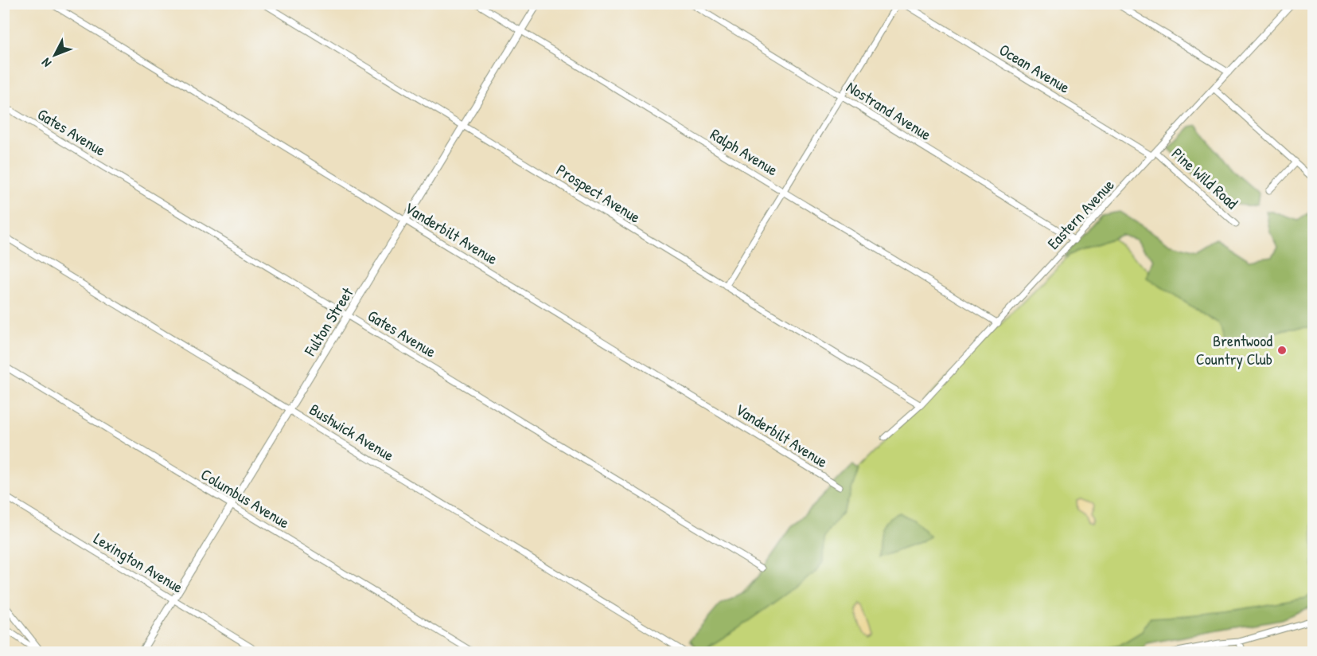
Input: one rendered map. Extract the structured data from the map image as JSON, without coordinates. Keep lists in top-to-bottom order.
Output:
{
  "streets": {
    "street": [
      "Ocean Avenue",
      "Nostrand Avenue",
      "Gates Avenue",
      "Ralph Avenue",
      "Pine Wild Road",
      "Prospect Avenue",
      "Eastern Avenue",
      "Vanderbilt Avenue",
      "Fulton Street",
      "Bushwick Avenue",
      "Columbus Avenue",
      "Lexington Avenue"
    ]
  },
  "crossings": [
    ["Ocean Avenue", "Pine Wild Road"],
    ["Ocean Avenue", "Eastern Avenue"],
    ["Nostrand Avenue", "Eastern Avenue"],
    ["Gates Avenue", "Fulton Street"],
    ["Ralph Avenue", "Eastern Avenue"],
    ["Ralph Avenue", "Fulton Street"],
    ["Pine Wild Road", "Eastern Avenue"],
    ["Prospect Avenue", "Eastern Avenue"],
    ["Prospect Avenue", "Fulton Street"],
    ["Vanderbilt Avenue", "Fulton Street"],
    ["Fulton Street", "Bushwick Avenue"],
    ["Fulton Street", "Columbus Avenue"],
    ["Fulton Street", "Lexington Avenue"]
  ],
  "places": ["Brentwood Country Club"],
  "north": "bottom left"
}
